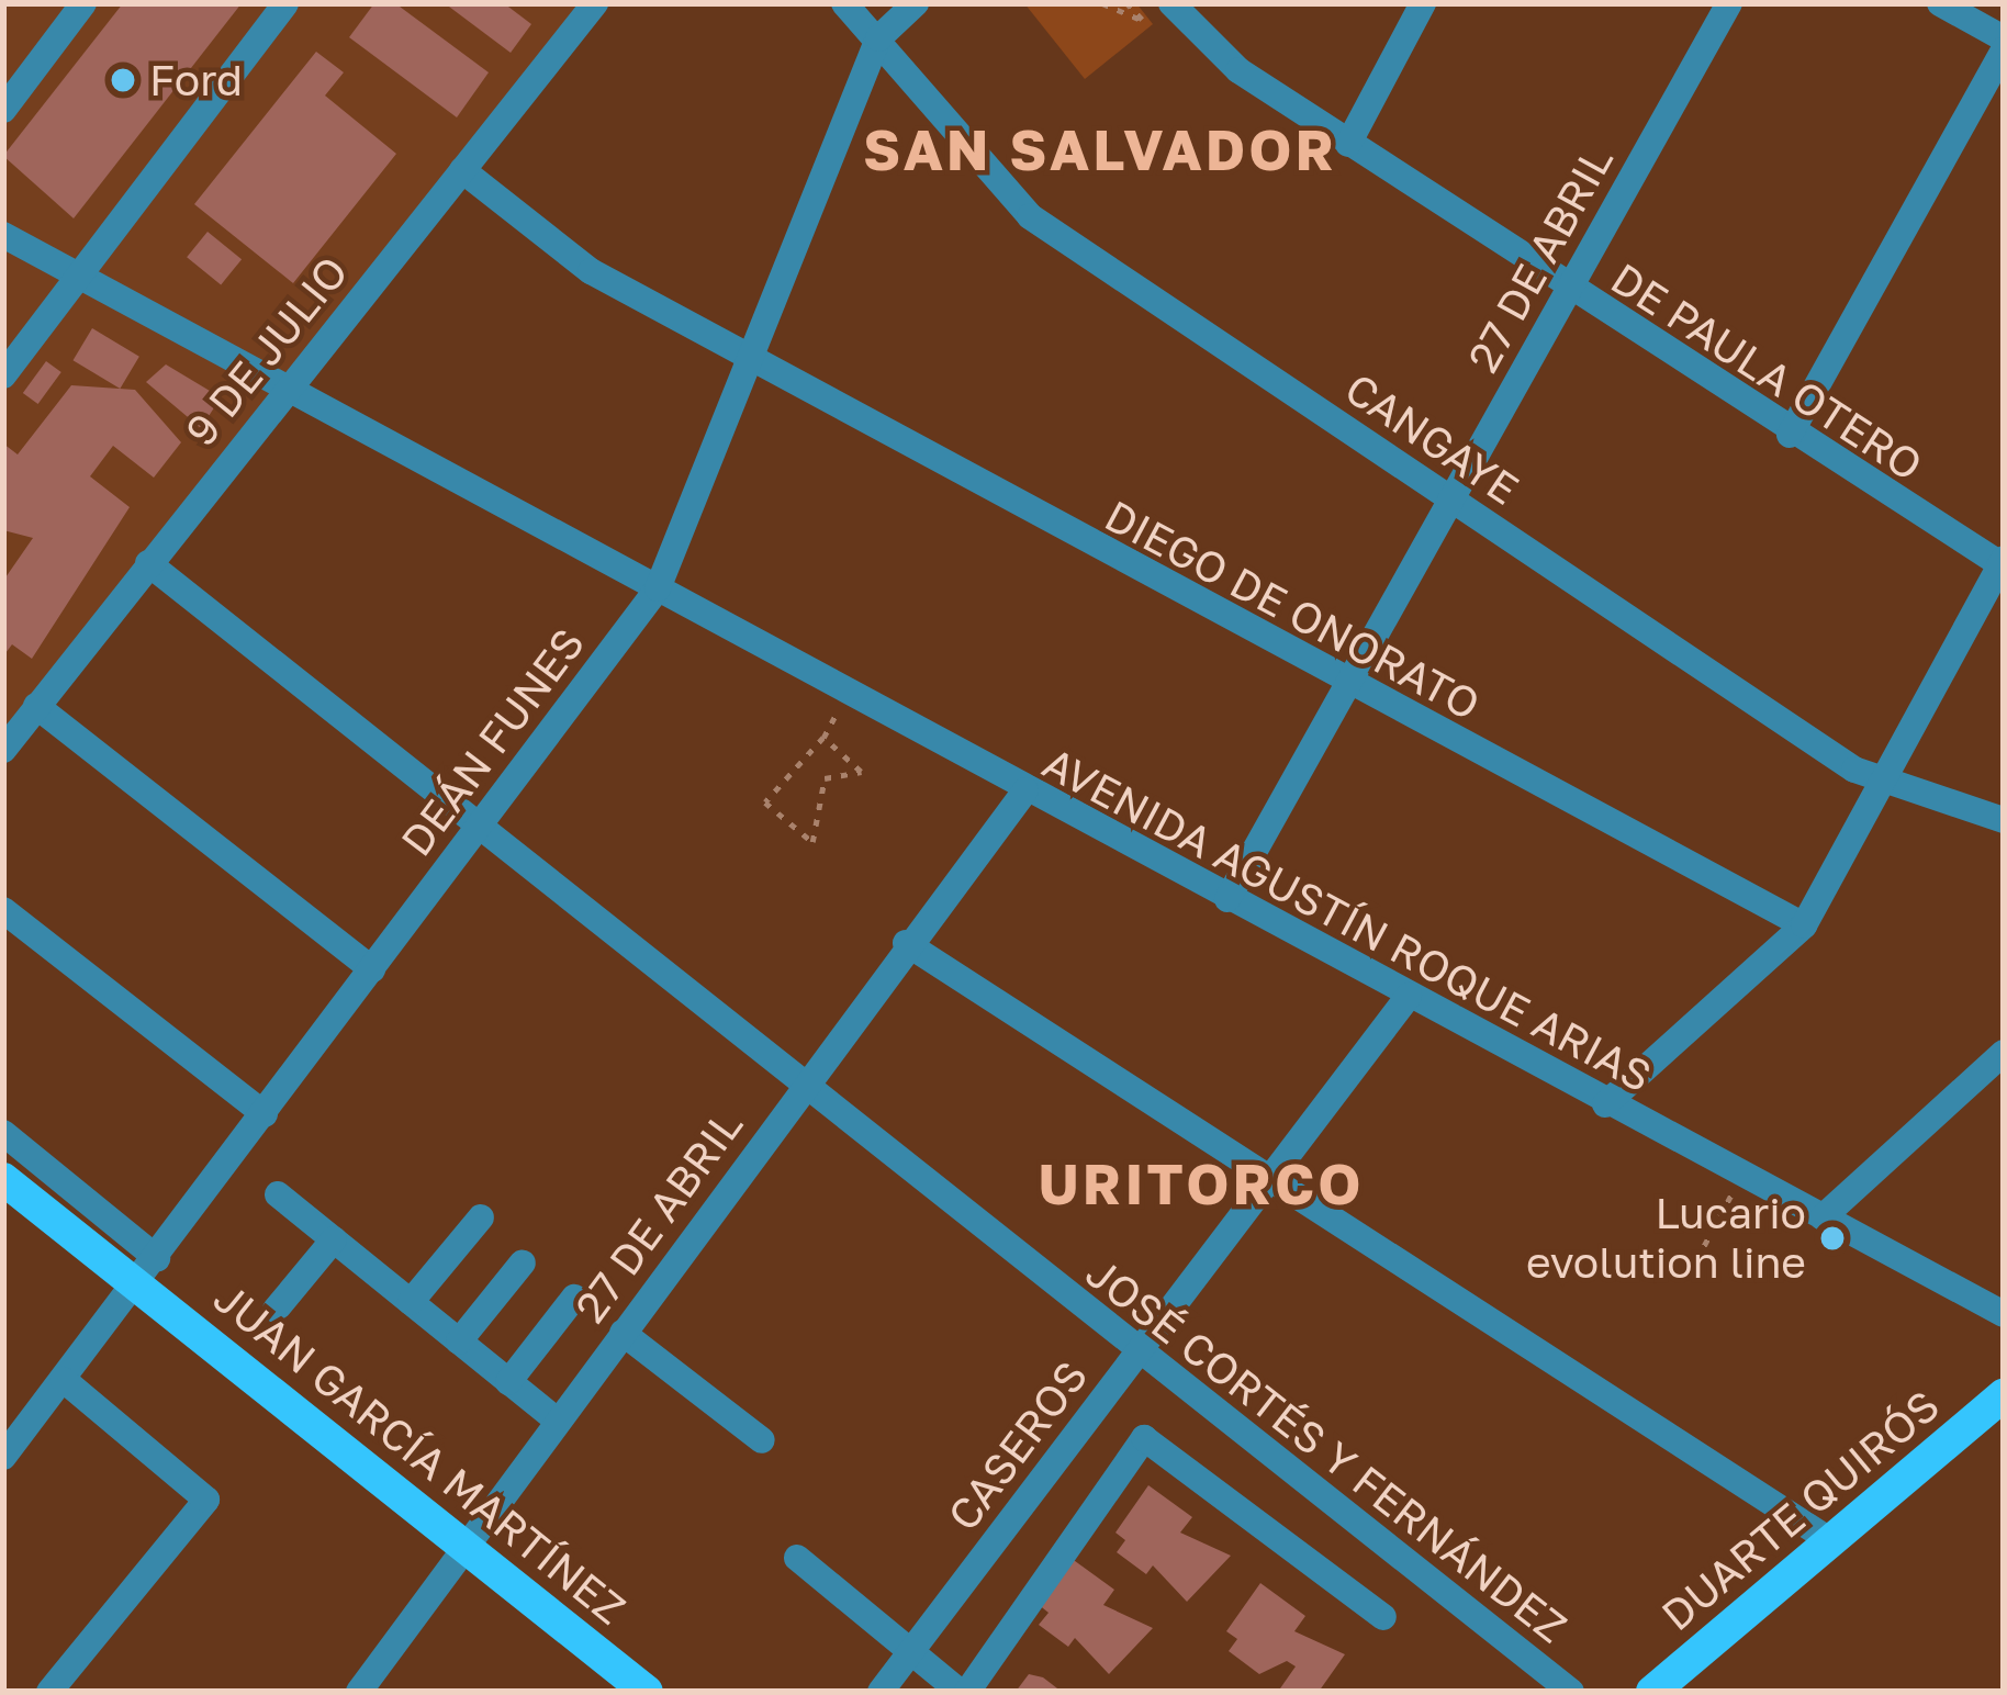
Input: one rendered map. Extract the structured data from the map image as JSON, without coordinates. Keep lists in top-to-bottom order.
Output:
{
  "streets": {
    "main road": ["JUAN GARCÍA MARTÍNEZ", "DUARTE QUIRÓS"],
    "street": [
      "27 DE ABRIL",
      "9 DE JULIO",
      "DE PAULA OTERO",
      "CANGAYE",
      "DIEGO DE ONORATO",
      "DEÁN FUNES",
      "AVENIDA AGUSTÍN ROQUE ARIAS",
      "CASEROS",
      "JOSÉ CORTÉS Y FERNÁNDEZ"
    ]
  },
  "crossings": [
    ["27 DE ABRIL", "DE PAULA OTERO"],
    ["27 DE ABRIL", "CANGAYE"],
    ["27 DE ABRIL", "DIEGO DE ONORATO"],
    ["27 DE ABRIL", "AVENIDA AGUSTÍN ROQUE ARIAS"],
    ["27 DE ABRIL", "JOSÉ CORTÉS Y FERNÁNDEZ"],
    ["27 DE ABRIL", "JUAN GARCÍA MARTÍNEZ"],
    ["9 DE JULIO", "DIEGO DE ONORATO"],
    ["9 DE JULIO", "AVENIDA AGUSTÍN ROQUE ARIAS"],
    ["9 DE JULIO", "JOSÉ CORTÉS Y FERNÁNDEZ"],
    ["CANGAYE", "DEÁN FUNES"],
    ["DIEGO DE ONORATO", "DEÁN FUNES"],
    ["DEÁN FUNES", "AVENIDA AGUSTÍN ROQUE ARIAS"],
    ["DEÁN FUNES", "JOSÉ CORTÉS Y FERNÁNDEZ"],
    ["DEÁN FUNES", "JUAN GARCÍA MARTÍNEZ"],
    ["AVENIDA AGUSTÍN ROQUE ARIAS", "CASEROS"],
    ["CASEROS", "JOSÉ CORTÉS Y FERNÁNDEZ"]
  ],
  "districts": ["SAN SALVADOR", "URITORCO"],
  "places": ["Ford", "Lucario evolution line"]
}
